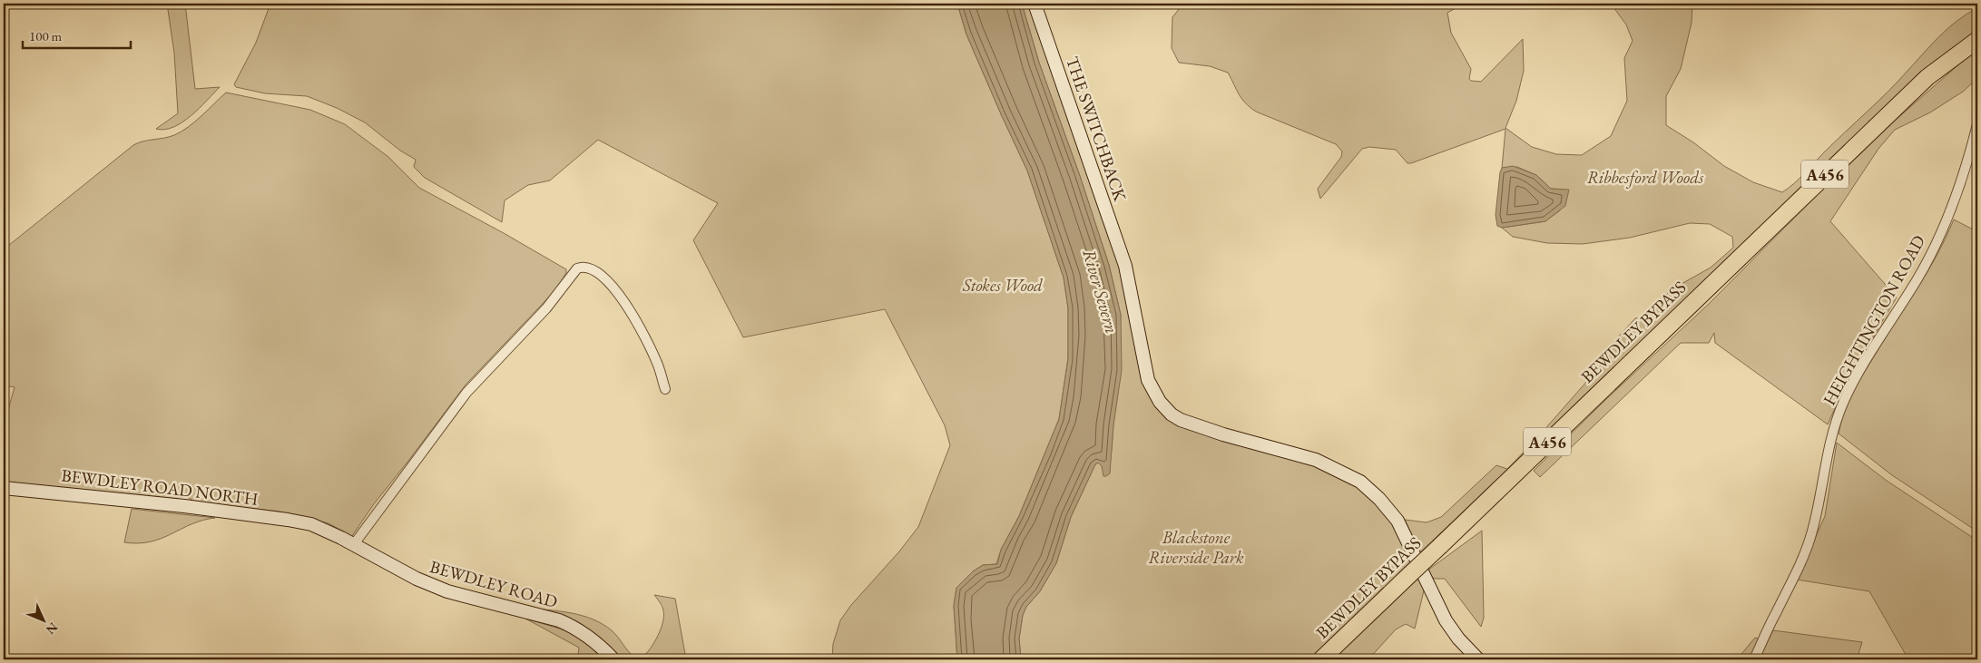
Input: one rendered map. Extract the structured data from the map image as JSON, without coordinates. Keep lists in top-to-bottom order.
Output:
{
  "streets": {
    "highway": ["A456", "BEWDLEY BYPASS"],
    "main road": ["THE SWITCHBACK", "BEWDLEY ROAD NORTH", "BEWDLEY ROAD"],
    "street": ["HEIGHTINGTON ROAD"]
  },
  "crossings": [
    ["BEWDLEY ROAD NORTH", "BEWDLEY ROAD"]
  ],
  "water": ["River Severn"],
  "parks": ["Ribbesford Woods", "Stokes Wood", "Blackstone Riverside Park"],
  "scale_bar": "100 m",
  "north": "bottom right"
}
